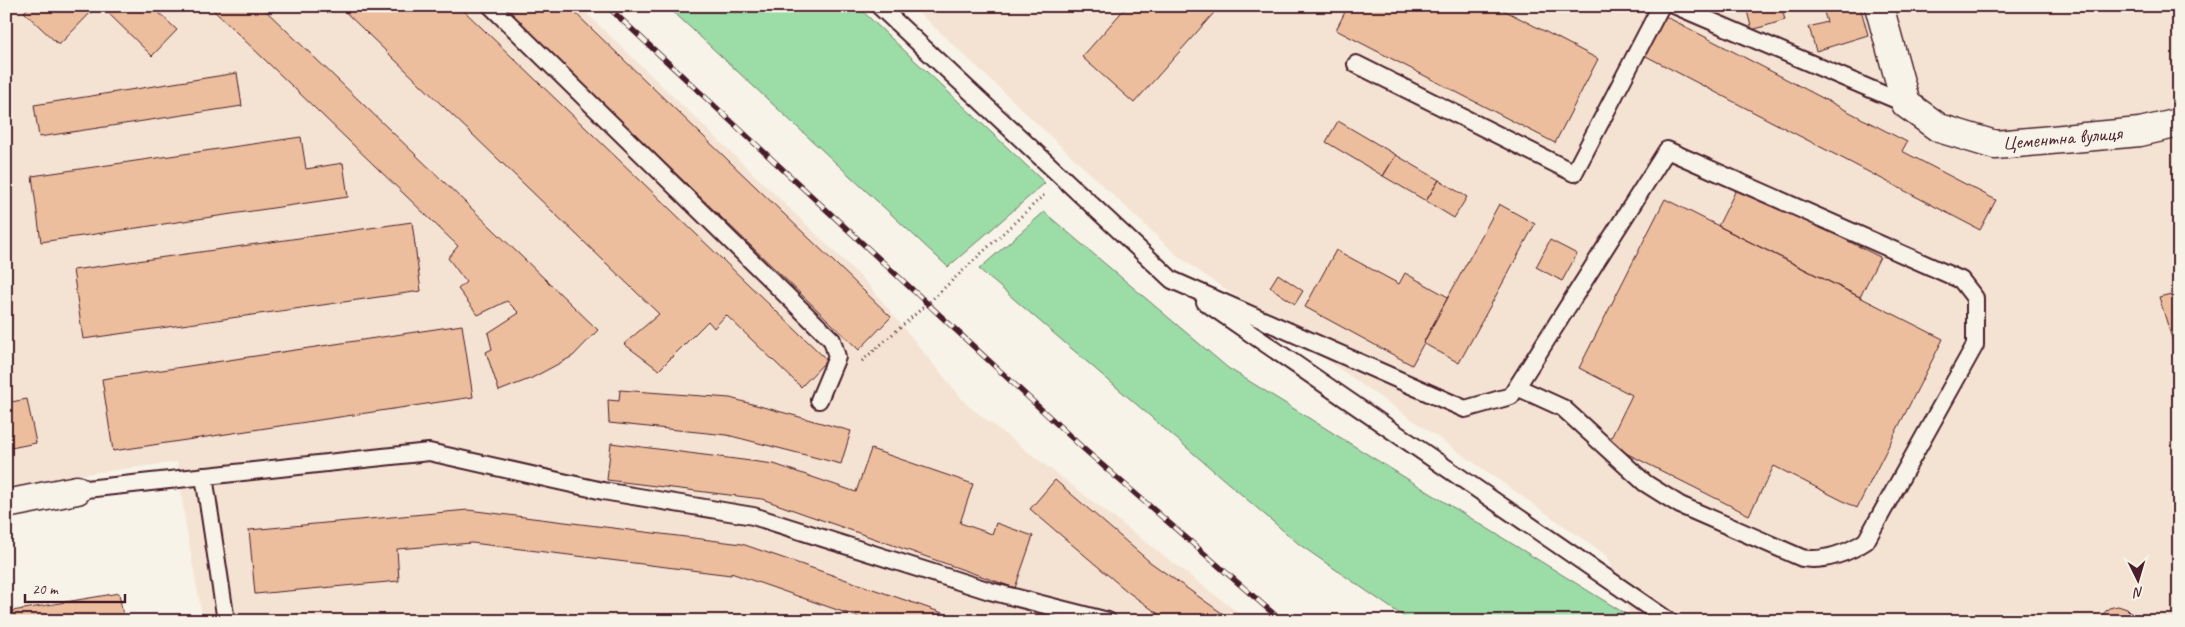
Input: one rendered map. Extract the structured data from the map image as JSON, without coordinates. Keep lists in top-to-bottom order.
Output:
{
  "streets": {
    "street": ["Цементна вулиця"]
  },
  "scale_bar": "20 m",
  "north": "bottom"
}
